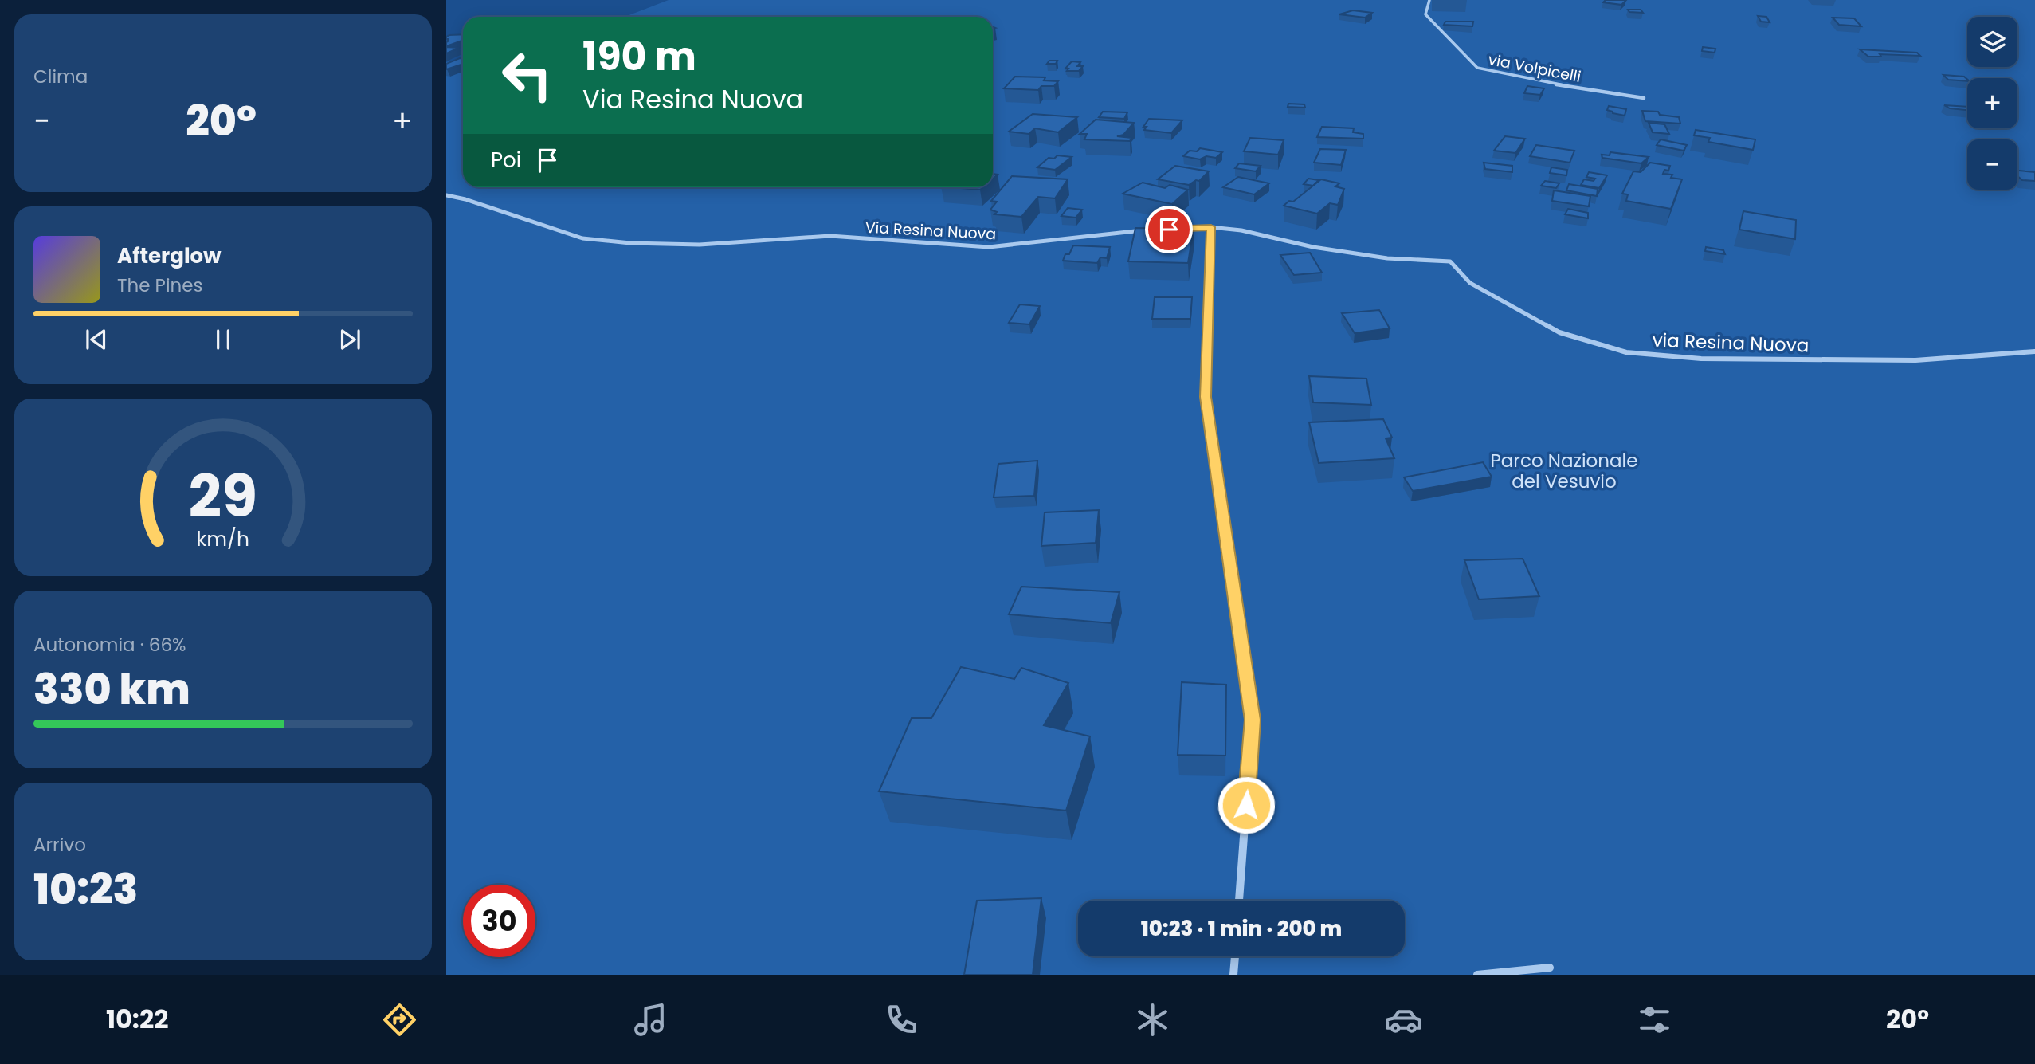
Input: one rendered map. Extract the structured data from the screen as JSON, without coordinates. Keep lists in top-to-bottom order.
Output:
{
  "streets": {
    "street": ["via Volpicelli", "Via Resina Nuova", "via Resina Nuova"]
  },
  "parks": ["Parco Nazionale del Vesuvio"],
  "page": {
    "tile": [
      "Clima",
      ["Autonomia · 66%", "330 km"],
      ["Arrivo", "10:23"]
    ],
    "map_buttons": ["+", "−"],
    "turn": ["190 m", "Via Resina Nuova"],
    "heat": ["−", "20°", "+"],
    "then": "Poi",
    "song": ["Afterglow", "The Pines"],
    "limit": "30",
    "trip": "10:23 · 1 min · 200 m",
    "tabs": ["10:22", "20°"],
    "gauge": ["29", "km/h"]
  }
}
